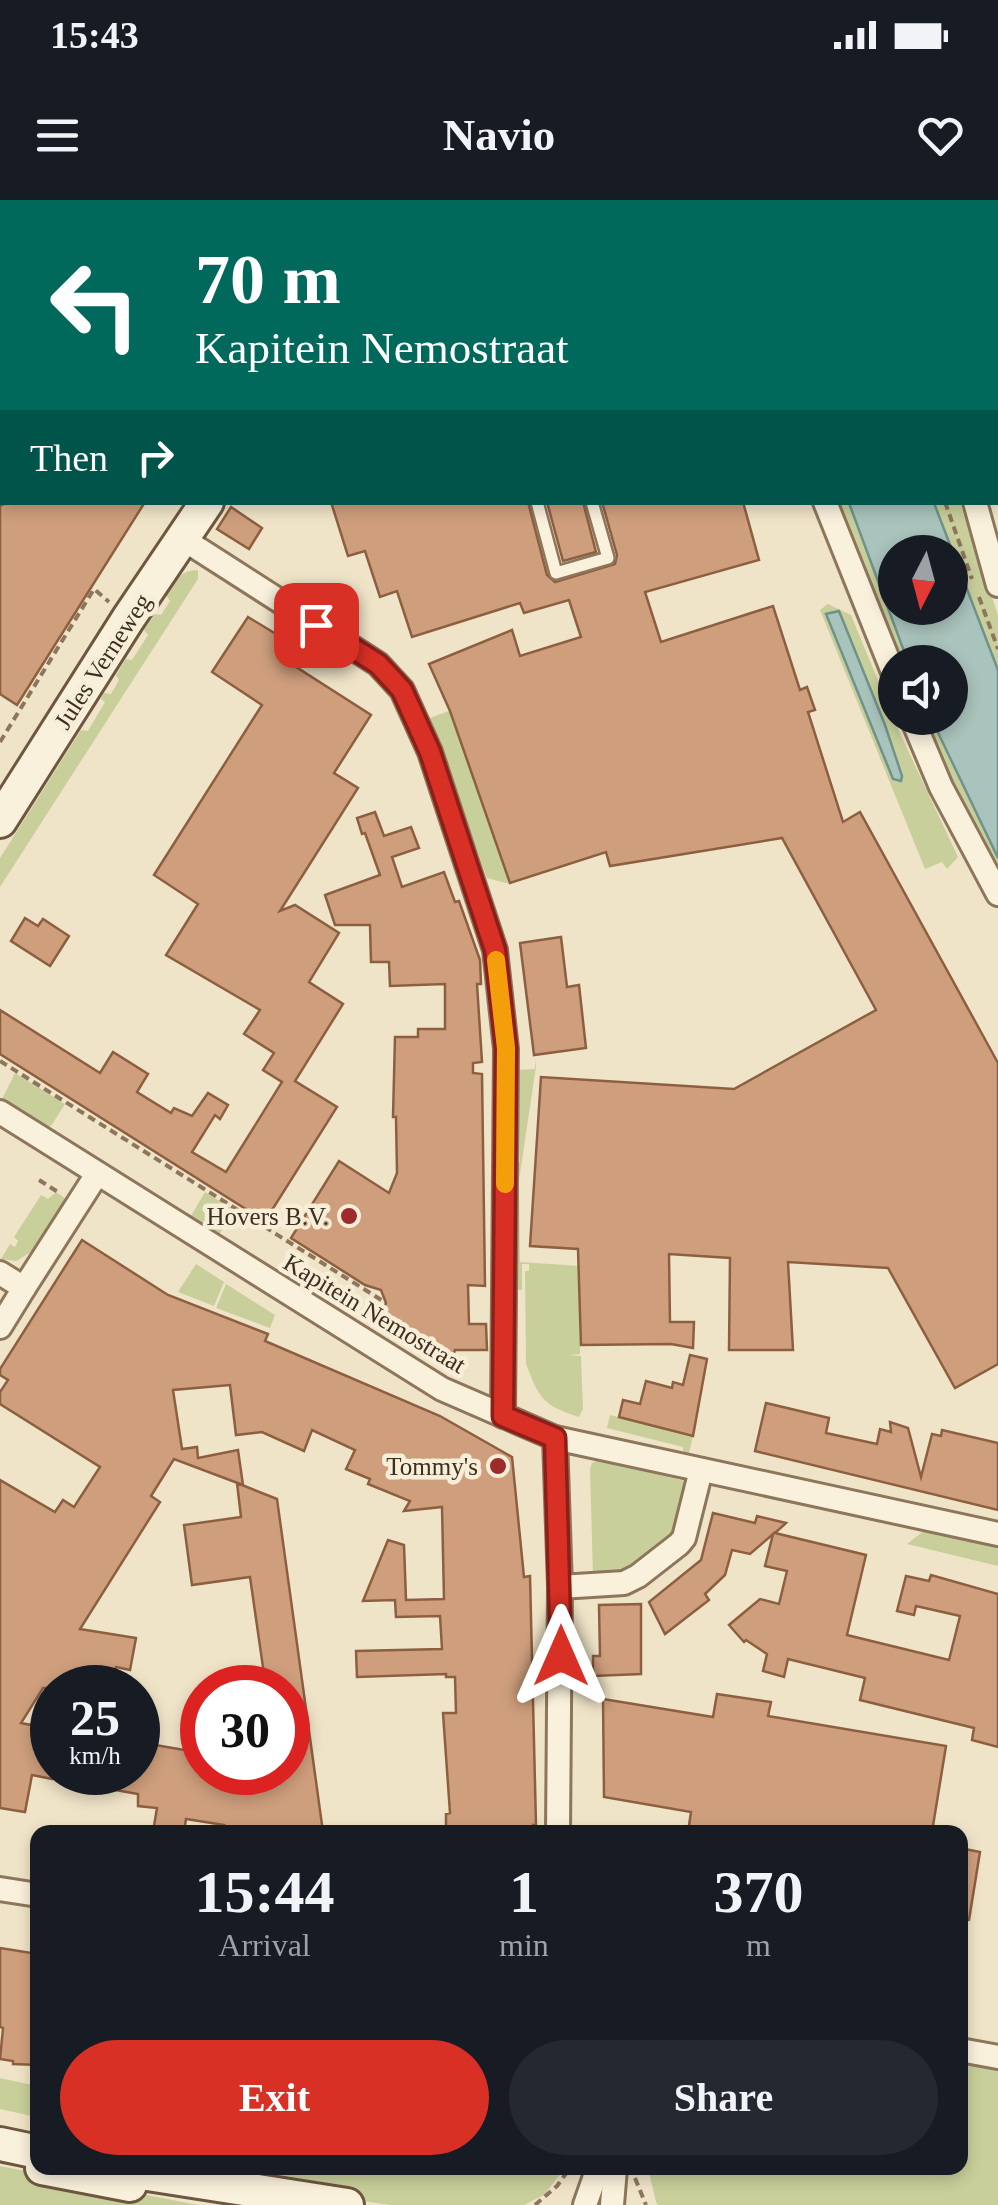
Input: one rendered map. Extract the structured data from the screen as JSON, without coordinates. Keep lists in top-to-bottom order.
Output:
{
  "streets": {
    "street": ["Jules Verneweg", "Kapitein Nemostraat"]
  },
  "places": ["Hovers B.V.", "Tommy's"],
  "north": "bottom",
  "page": {
    "status": "15:43",
    "header": "Navio",
    "turn": ["70 m", "Kapitein Nemostraat"],
    "then": "Then",
    "speed": "25 km/h",
    "limit": "30",
    "eta": [
      "15:44",
      "Arrival",
      "1",
      "min",
      "370",
      "m"
    ],
    "buttons": ["Exit", "Share"]
  }
}
